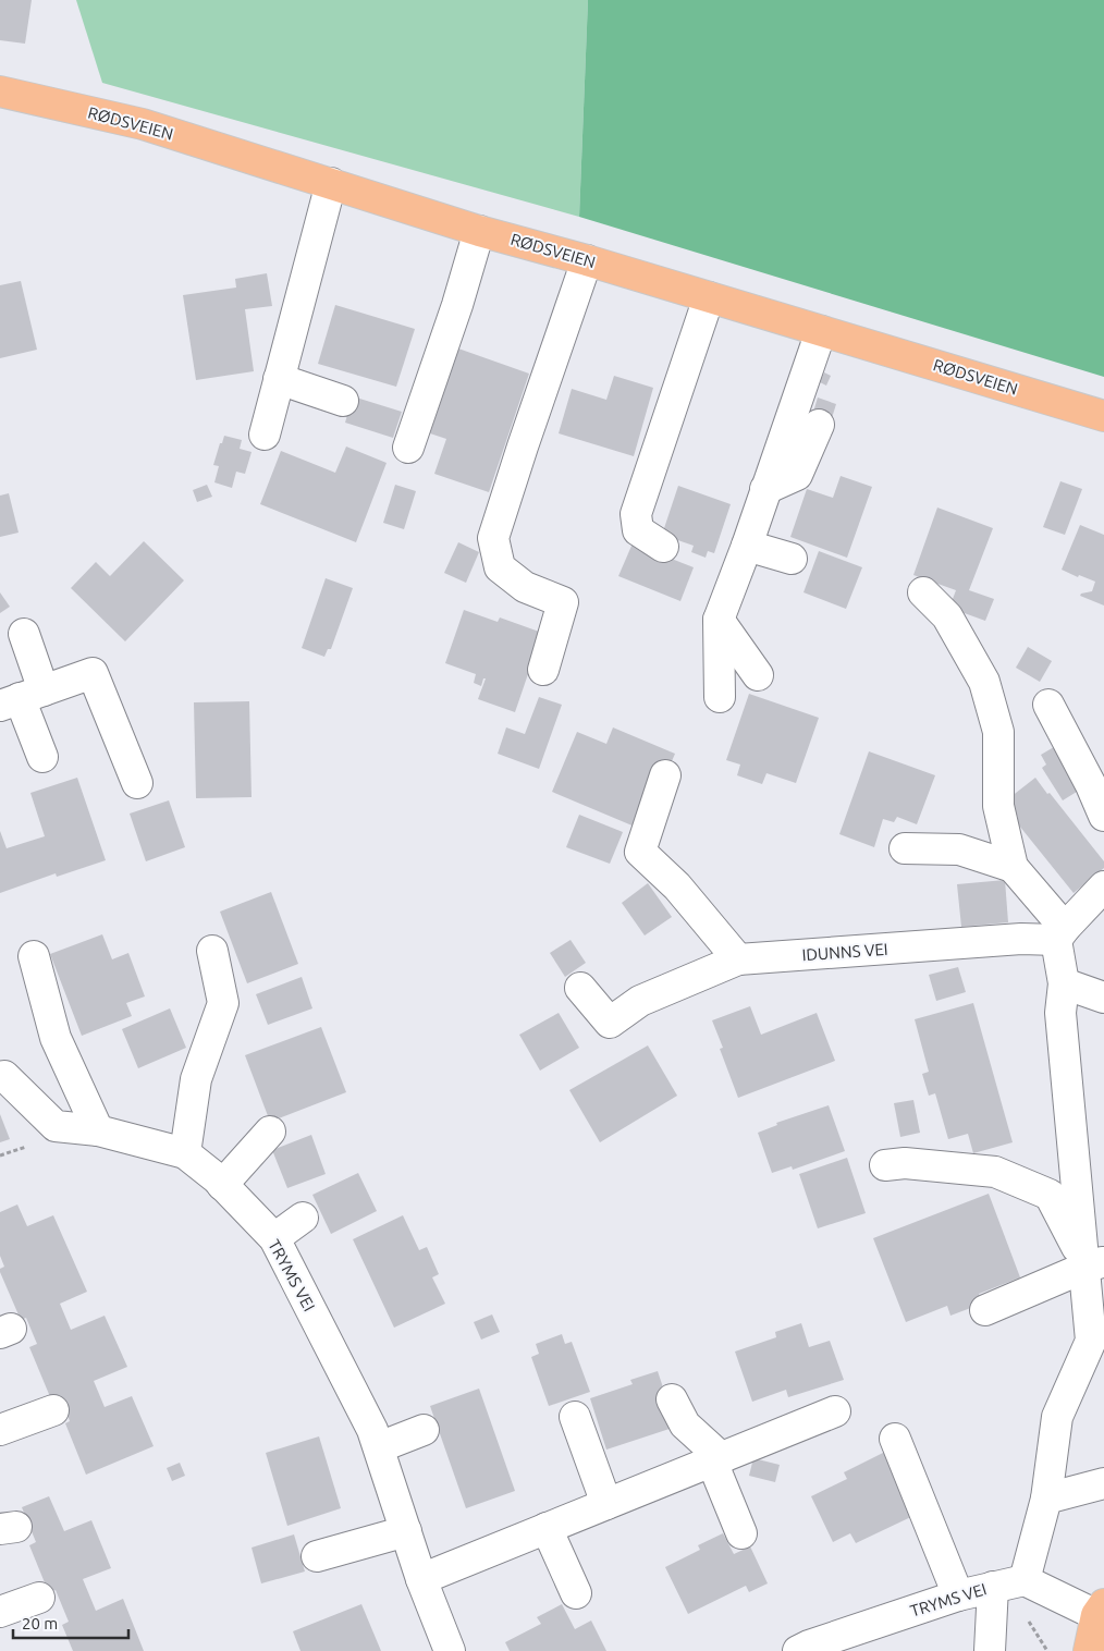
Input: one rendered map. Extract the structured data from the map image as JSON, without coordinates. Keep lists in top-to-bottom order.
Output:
{
  "streets": {
    "main road": ["RØDSVEIEN"],
    "street": ["IDUNNS VEI", "TRYMS VEI"]
  },
  "scale_bar": "20 m"
}
